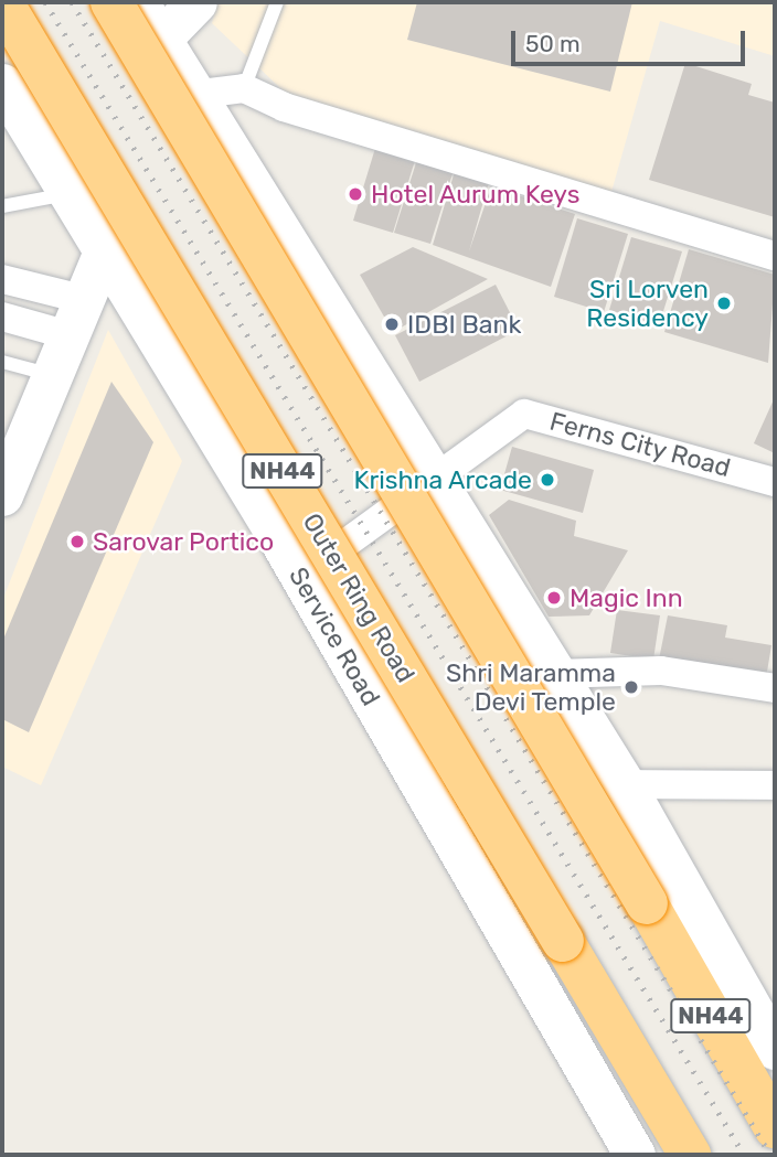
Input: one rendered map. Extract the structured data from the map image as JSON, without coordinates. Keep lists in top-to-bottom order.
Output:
{
  "streets": {
    "highway": ["NH44", "Outer Ring Road"],
    "street": ["Ferns City Road", "Service Road"]
  },
  "places": [
    "Hotel Aurum Keys",
    "Sri Lorven Residency",
    "IDBI Bank",
    "Krishna Arcade",
    "Sarovar Portico",
    "Magic Inn",
    "Shri Maramma Devi Temple"
  ],
  "scale_bar": "50 m"
}
